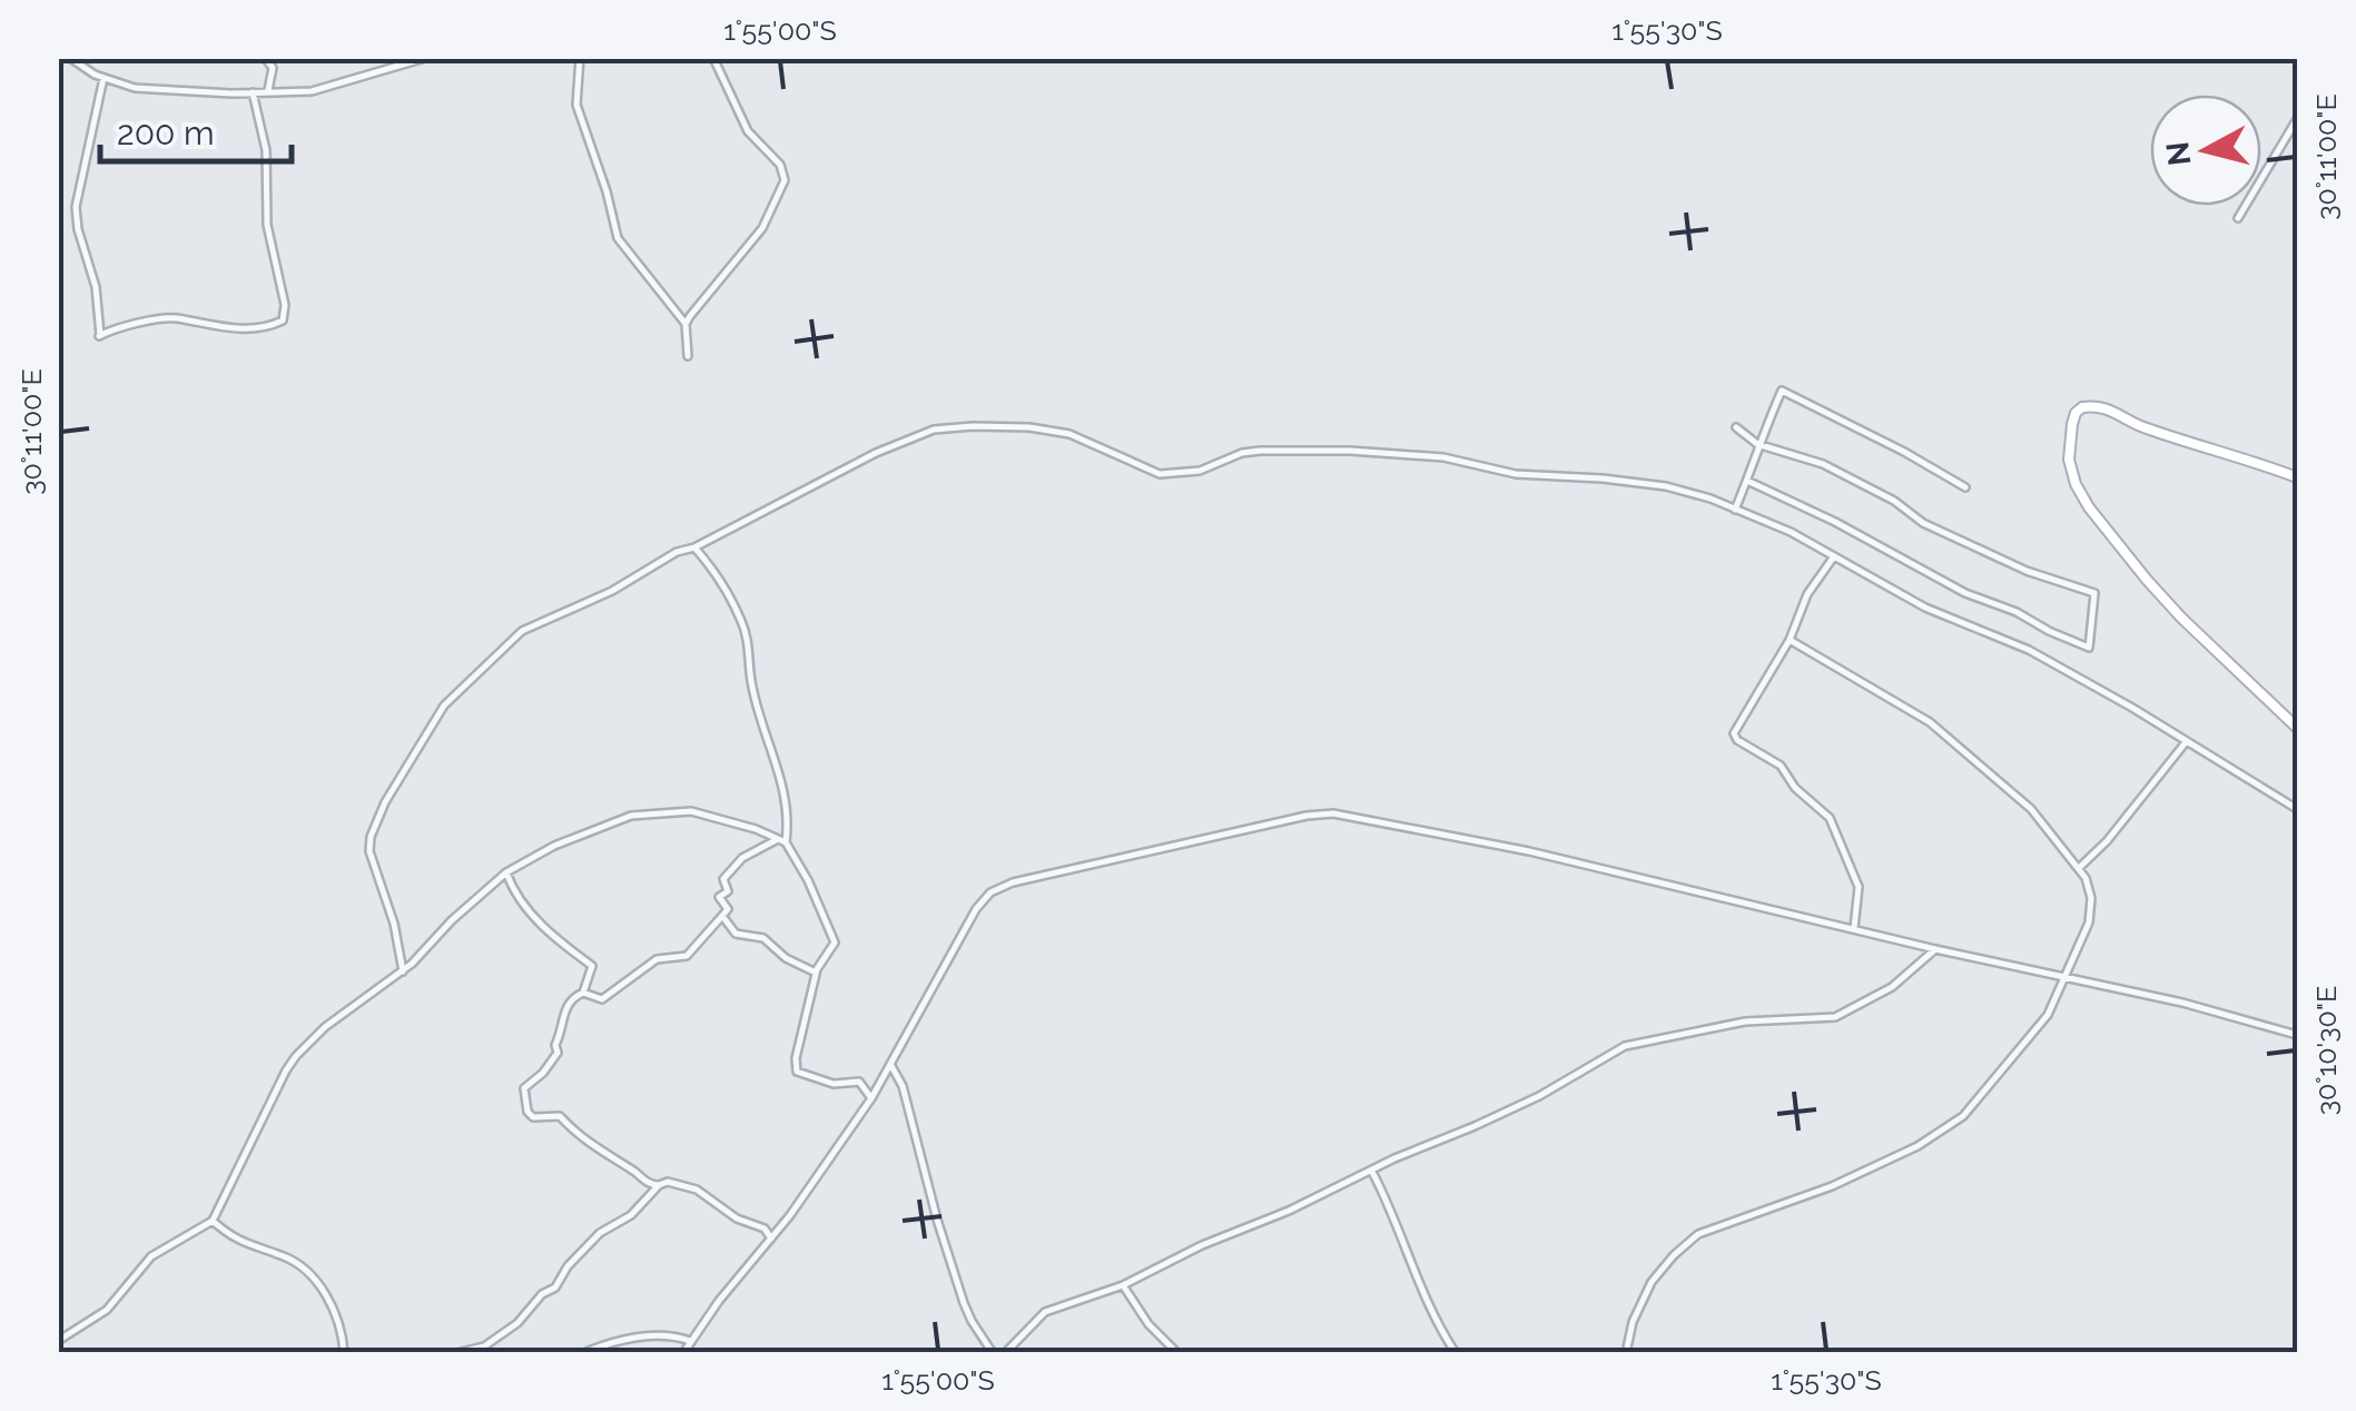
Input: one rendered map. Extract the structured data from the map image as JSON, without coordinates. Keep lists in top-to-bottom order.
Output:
{
  "scale_bar": "200 m",
  "north": "left",
  "coordinates": [
    "1°55'00\"S",
    "1°55'30\"S",
    "30°11'00\"E",
    "30°10'30\"E"
  ]
}
